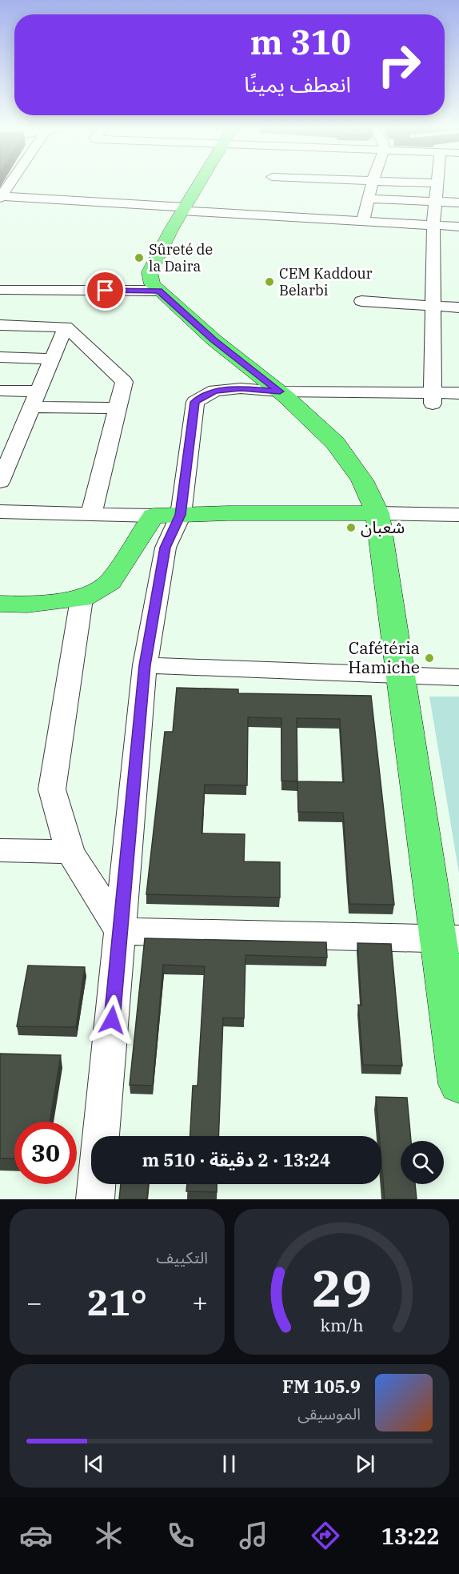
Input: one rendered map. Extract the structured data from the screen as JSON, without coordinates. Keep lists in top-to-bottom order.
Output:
{
  "places": [
    "Sûreté de la Daira",
    "CEM Kaddour Belarbi",
    "شعبان",
    "Cafétéria Hamiche"
  ],
  "page": {
    "turn": ["310 m", "انعطف يمينًا"],
    "limit": "30",
    "trip": "13:24 · 2 دقيقة · 510 m",
    "tile": "التكييف",
    "heat": ["−", "21°", "+"],
    "song": ["105.9 FM", "الموسيقى"],
    "tabs": "13:22",
    "gauge": ["29", "km/h"]
  }
}
